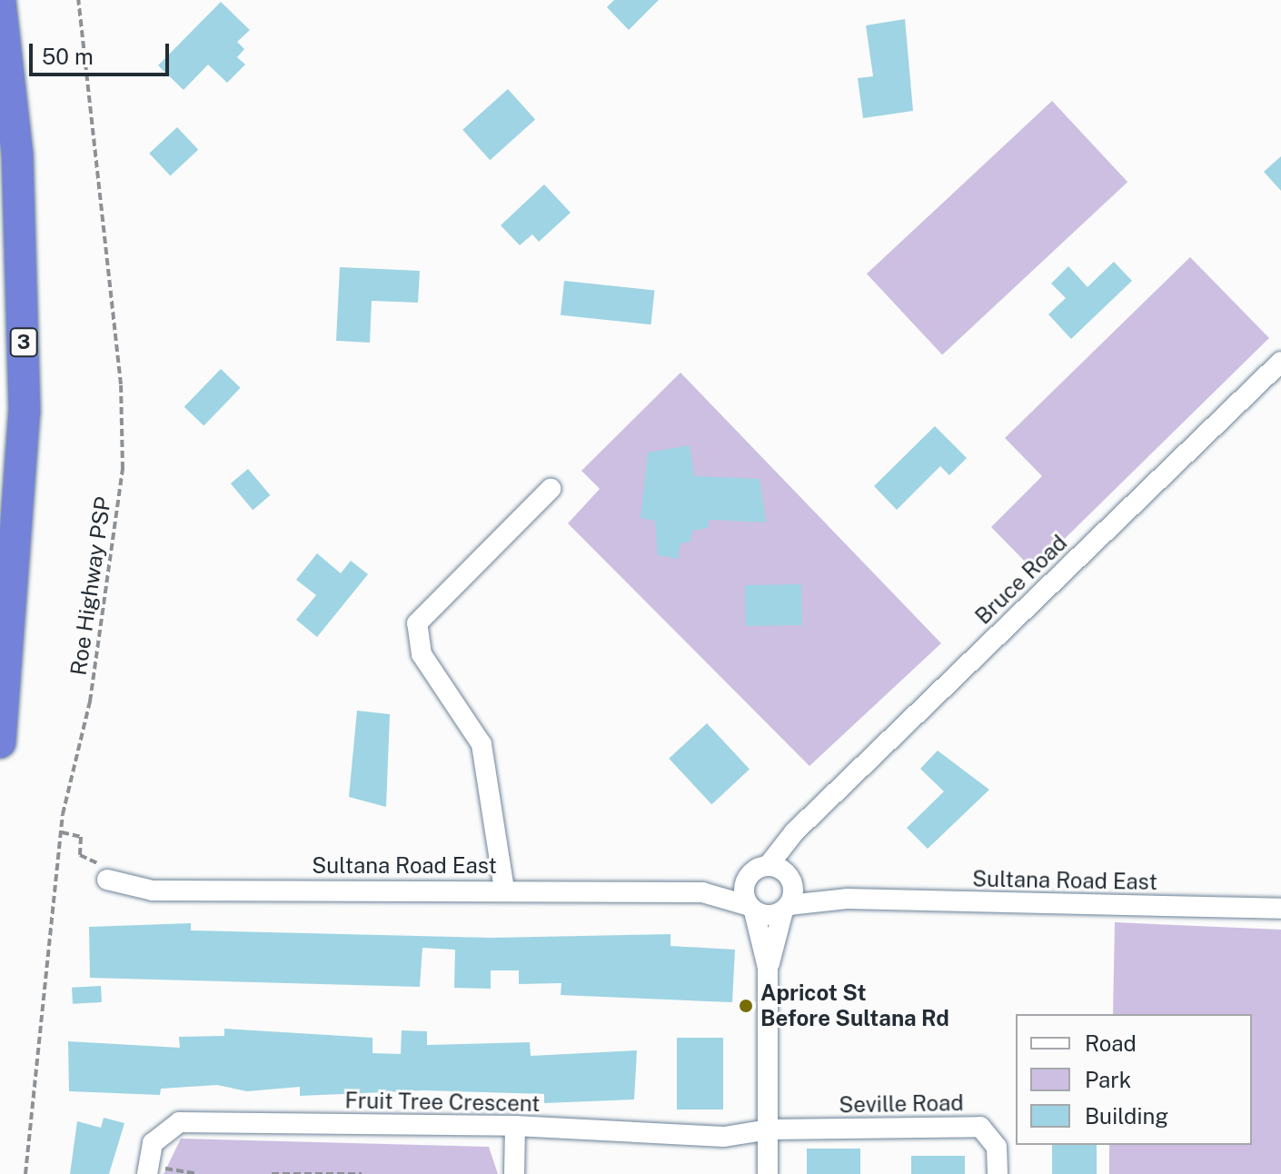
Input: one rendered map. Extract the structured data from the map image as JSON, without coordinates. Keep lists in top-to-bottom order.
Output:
{
  "streets": {
    "highway": ["3"],
    "street": [
      "Bruce Road",
      "Sultana Road East",
      "Fruit Tree Crescent",
      "Seville Road"
    ],
    "path": ["Roe Highway PSP"]
  },
  "crossings": [
    ["Bruce Road", "Sultana Road East"],
    ["Fruit Tree Crescent", "Seville Road"]
  ],
  "places": ["Apricot St Before Sultana Rd"],
  "legend": ["Road", "Park", "Building"],
  "scale_bar": "50 m"
}
